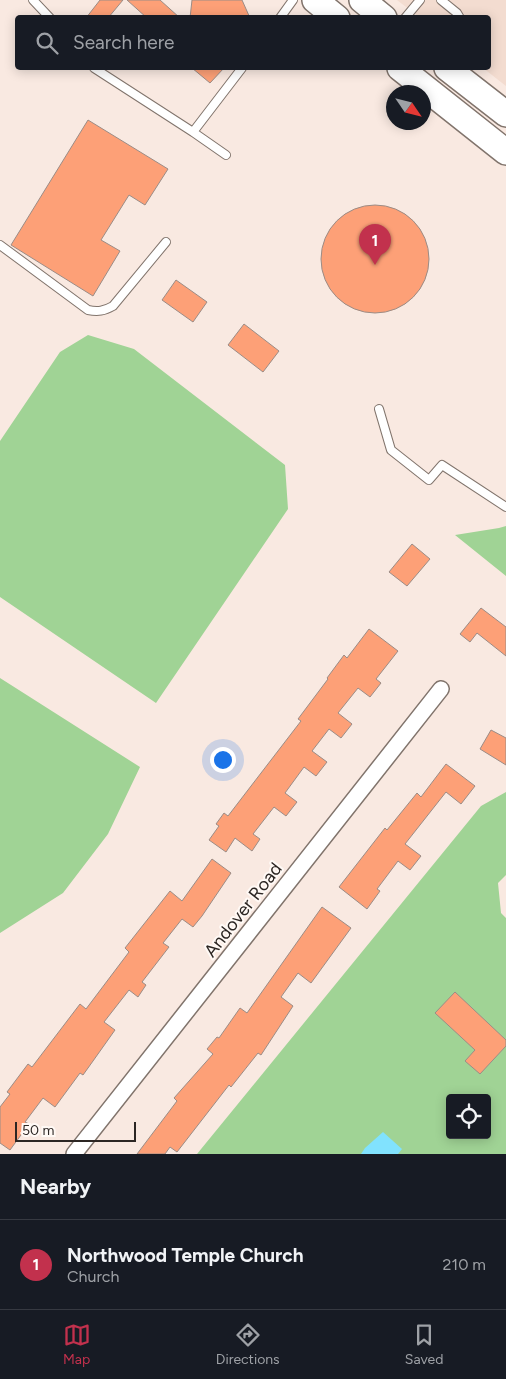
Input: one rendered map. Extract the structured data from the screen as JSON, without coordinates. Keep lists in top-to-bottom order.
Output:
{
  "streets": {
    "street": ["Andover Road"]
  },
  "scale_bar": "50 m",
  "north": "bottom right",
  "page": {
    "search": "Search here",
    "pins": "1",
    "scale": "50 m",
    "heading": "Nearby",
    "list": [
      {
        "mark": "1",
        "name": "Northwood Temple Church",
        "note": "Church",
        "value": "210 m"
      }
    ],
    "nav": ["Map", "Directions", "Saved"]
  }
}
